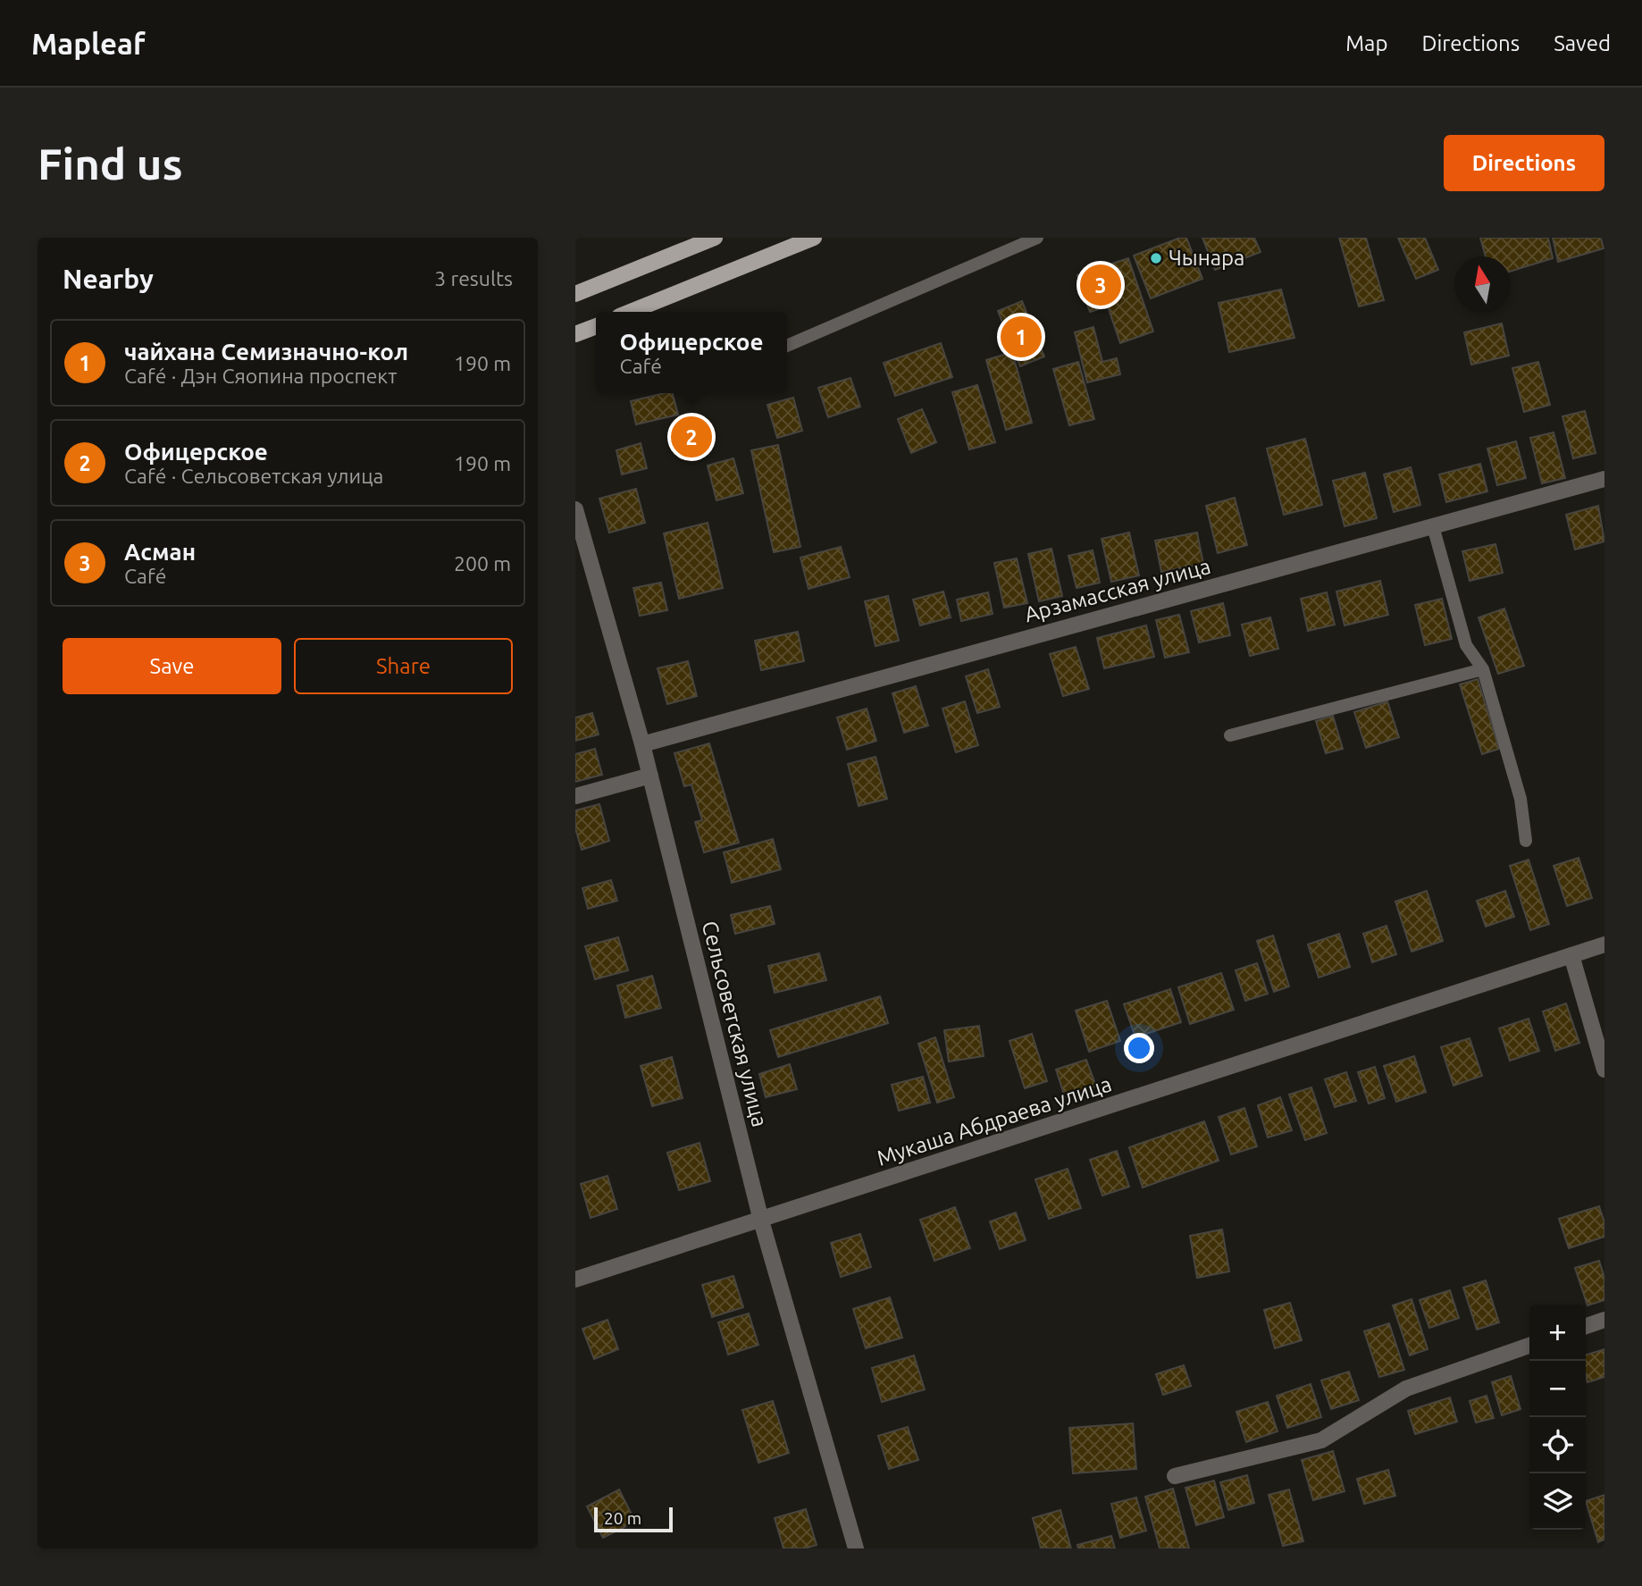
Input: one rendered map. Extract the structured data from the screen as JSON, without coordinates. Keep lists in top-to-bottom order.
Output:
{
  "streets": {
    "street": ["Арзамасская улица", "Сельсоветская улица", "Мукаша Абдраева улица"]
  },
  "crossings": [
    ["Арзамасская улица", "Сельсоветская улица"],
    ["Сельсоветская улица", "Мукаша Абдраева улица"]
  ],
  "places": ["Чынара"],
  "scale_bar": "20 m",
  "north": "top",
  "page": {
    "header": "Mapleaf",
    "nav": ["Map", "Directions", "Saved"],
    "buttons": [
      "Directions",
      ["Save", "Share"]
    ],
    "title": "Find us",
    "heading": ["Nearby", "3 results"],
    "pins": ["3", "1", "2"],
    "popup": ["Офицерское", "Café"],
    "list": [
      {
        "mark": "1",
        "name": "чайхана Семизначно-кол",
        "note": "Café · Дэн Сяопина проспект",
        "value": "190 m"
      },
      {
        "mark": "2",
        "name": "Офицерское",
        "note": "Café · Сельсоветская улица",
        "value": "190 m"
      },
      {
        "mark": "3",
        "name": "Асман",
        "note": "Café",
        "value": "200 m"
      }
    ],
    "map_buttons": ["+", "−"],
    "scale": "20 m"
  }
}
